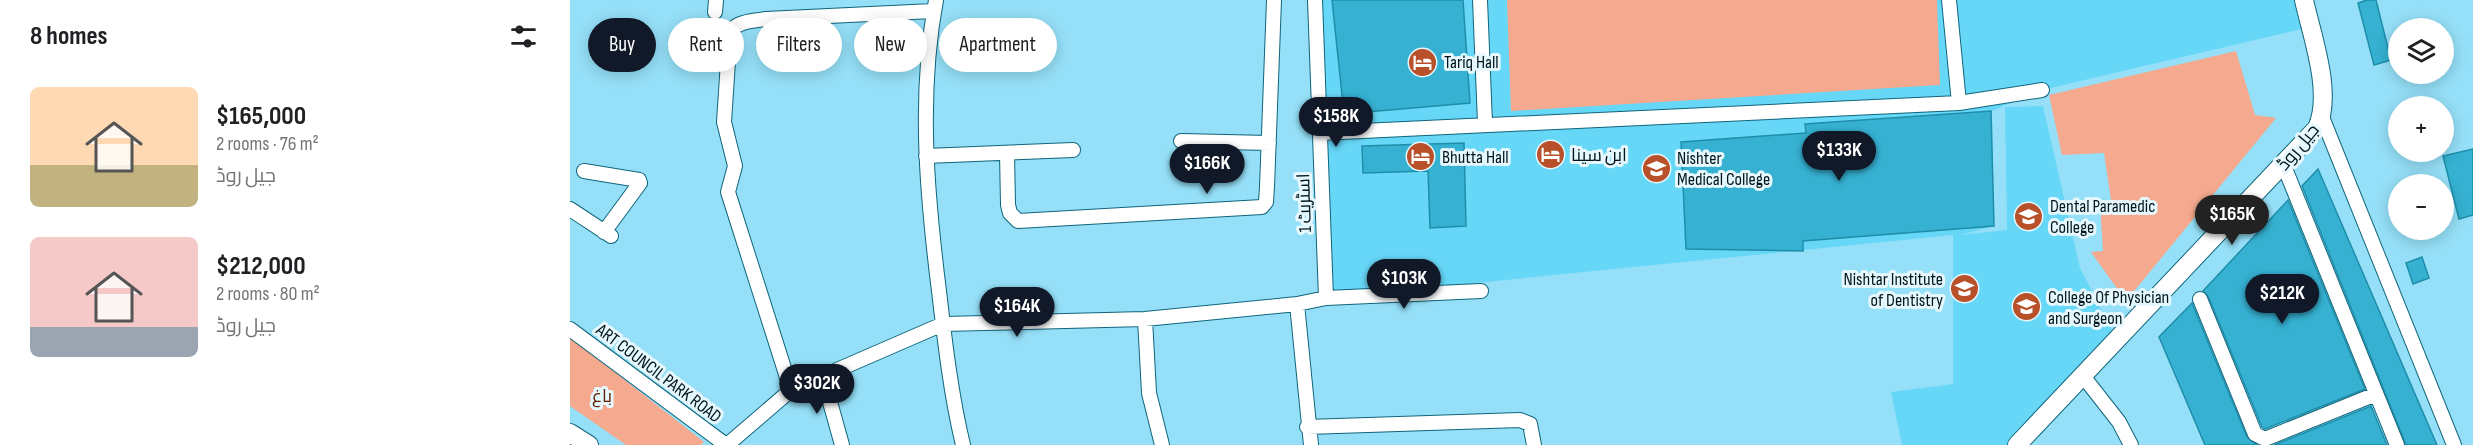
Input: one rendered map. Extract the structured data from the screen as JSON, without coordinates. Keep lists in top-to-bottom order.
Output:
{
  "streets": {
    "main road": ["جیل روڈ"],
    "street": ["اسٹریٹ 1", "ART COUNCIL PARK ROAD"]
  },
  "parks": ["باغ"],
  "places": {
    "hotel": ["Tariq Hall", "ابن سینا", "Bhutta Hall"],
    "school or university": [
      "Nishter Medical College",
      "Dental Paramedic College",
      "Nishtar Institute of Dentistry",
      "College Of Physician and Surgeon"
    ]
  },
  "page": {
    "heading": "8 homes",
    "map_buttons": ["+", "−"],
    "chip": [
      "Buy",
      "Rent",
      "Filters",
      "New",
      "Apartment"
    ],
    "list": [
      {
        "name": "$165,000",
        "note": "2 rooms · 76 m² · جیل روڈ"
      },
      {
        "name": "$212,000",
        "note": "2 rooms · 80 m² · جیل روڈ"
      }
    ],
    "price": [
      "$158K",
      "$133K",
      "$166K",
      "$165K",
      "$103K",
      "$212K",
      "$164K",
      "$302K"
    ]
  }
}
